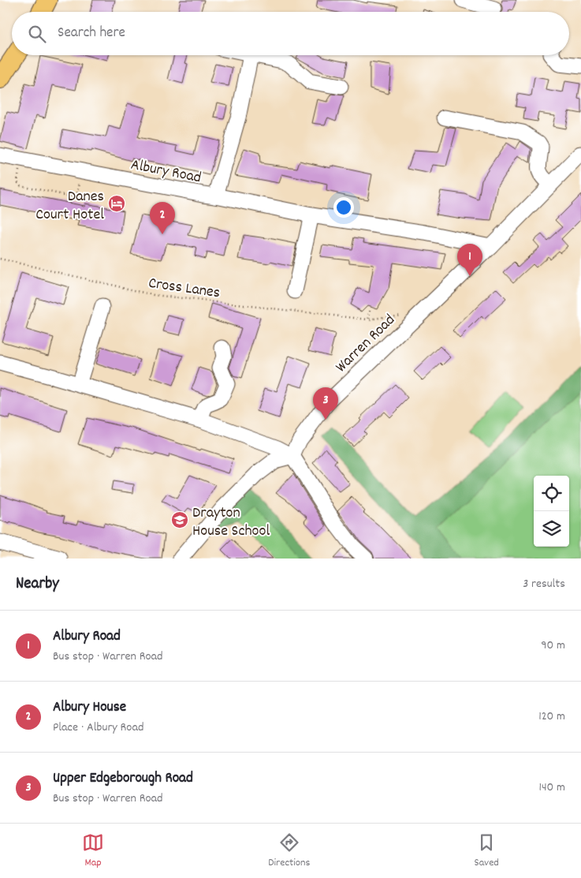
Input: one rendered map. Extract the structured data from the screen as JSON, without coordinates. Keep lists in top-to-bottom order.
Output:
{
  "streets": {
    "street": ["Albury Road", "Warren Road"],
    "path": ["Cross Lanes"]
  },
  "crossings": [
    ["Albury Road", "Warren Road"],
    ["Cross Lanes", "Warren Road"]
  ],
  "places": {
    "hotel": ["Danes Court Hotel"],
    "school or university": ["Drayton House School"]
  },
  "page": {
    "search": "Search here",
    "pins": ["2", "1", "3"],
    "heading": ["Nearby", "3 results"],
    "list": [
      {
        "mark": "1",
        "name": "Albury Road",
        "note": "Bus stop · Warren Road",
        "value": "90 m"
      },
      {
        "mark": "2",
        "name": "Albury House",
        "note": "Place · Albury Road",
        "value": "120 m"
      },
      {
        "mark": "3",
        "name": "Upper Edgeborough Road",
        "note": "Bus stop · Warren Road",
        "value": "140 m"
      }
    ],
    "nav": ["Map", "Directions", "Saved"]
  }
}
